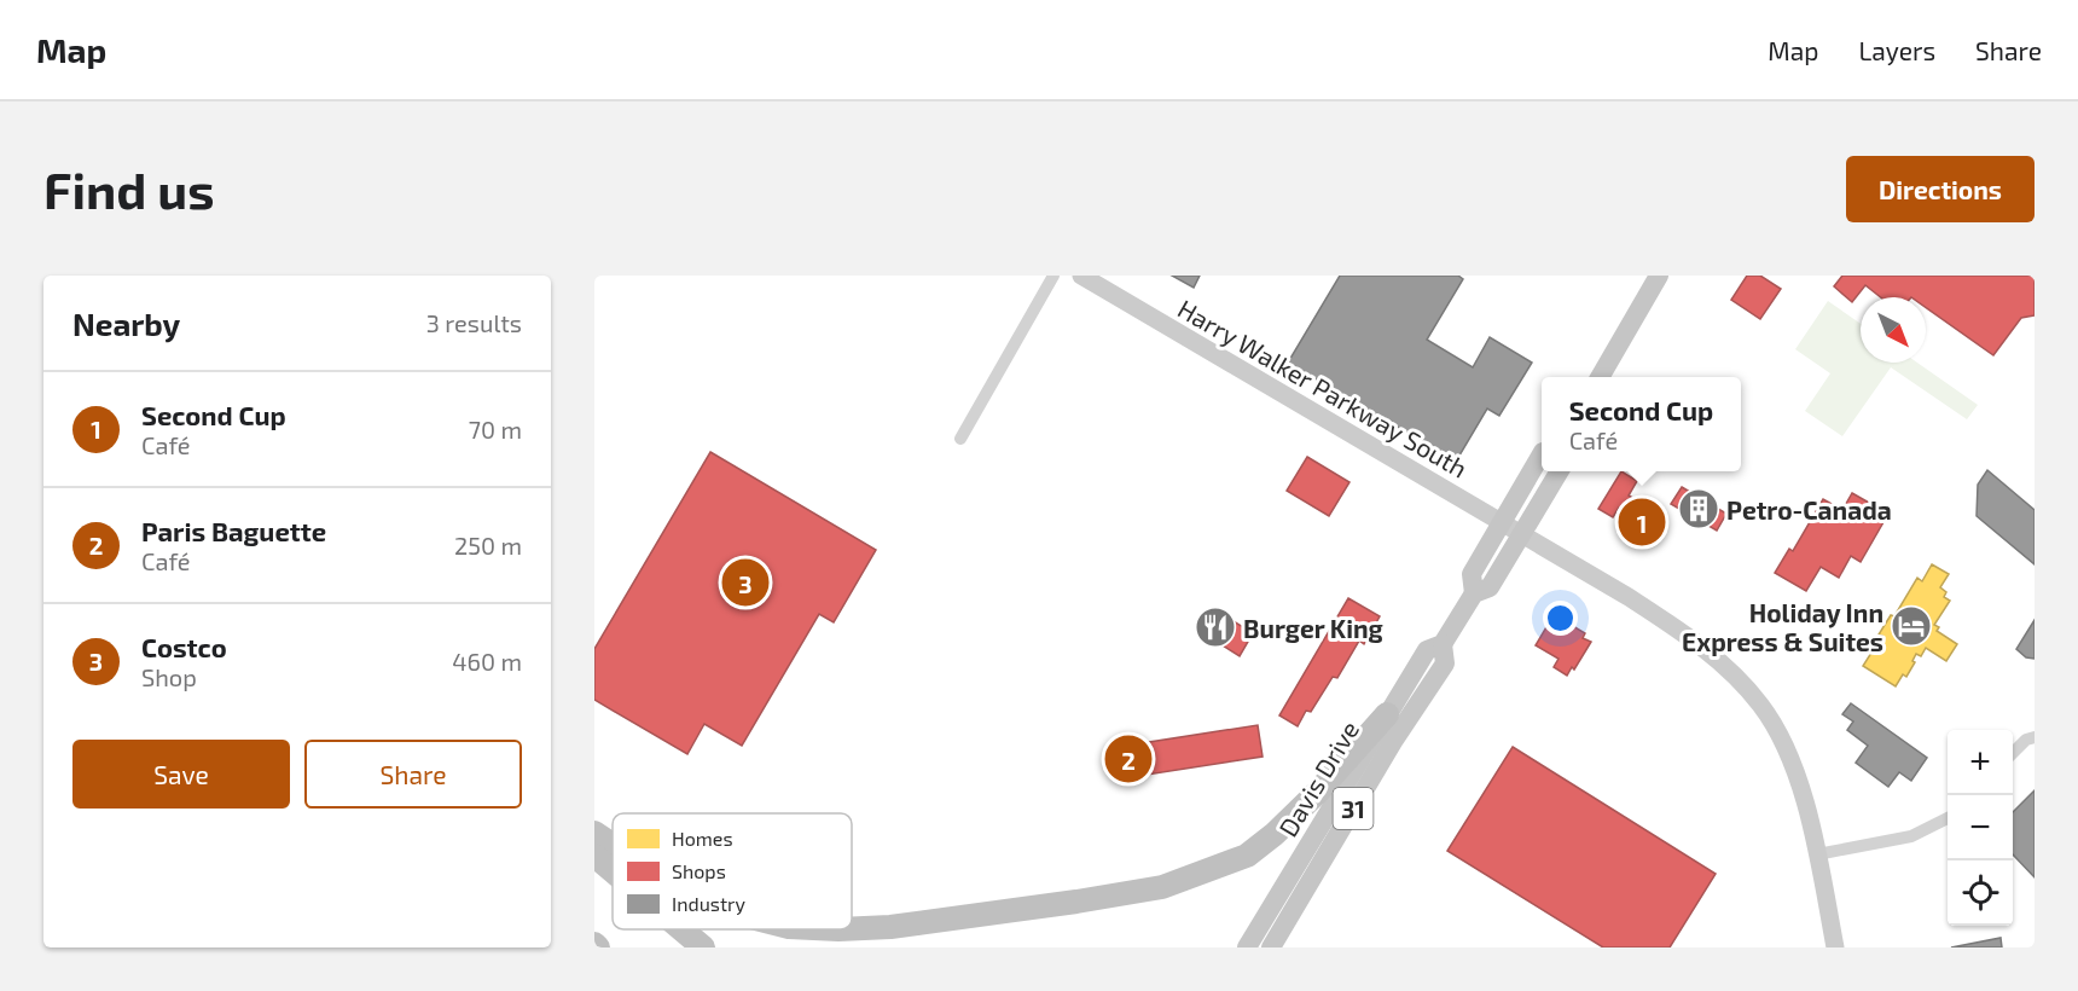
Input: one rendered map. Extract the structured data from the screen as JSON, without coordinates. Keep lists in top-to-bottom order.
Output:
{
  "streets": {
    "main road": ["Davis Drive", "31"],
    "street": ["Harry Walker Parkway South"]
  },
  "crossings": [
    ["Harry Walker Parkway South", "Davis Drive"]
  ],
  "places": {
    "building": ["Petro-Canada"],
    "hotel": ["Holiday Inn Express & Suites"],
    "restaurant": ["Burger King"]
  },
  "legend": ["Homes", "Shops", "Industry"],
  "north": "bottom right",
  "page": {
    "header": "Map",
    "nav": ["Map", "Layers", "Share"],
    "buttons": [
      "Directions",
      ["Save", "Share"]
    ],
    "title": "Find us",
    "heading": ["Nearby", "3 results"],
    "list": [
      {
        "mark": "1",
        "name": "Second Cup",
        "note": "Café",
        "value": "70 m"
      },
      {
        "mark": "2",
        "name": "Paris Baguette",
        "note": "Café",
        "value": "250 m"
      },
      {
        "mark": "3",
        "name": "Costco",
        "note": "Shop",
        "value": "460 m"
      }
    ],
    "popup": ["Second Cup", "Café"],
    "pins": ["1", "3", "2"],
    "map_buttons": ["+", "−"]
  }
}
